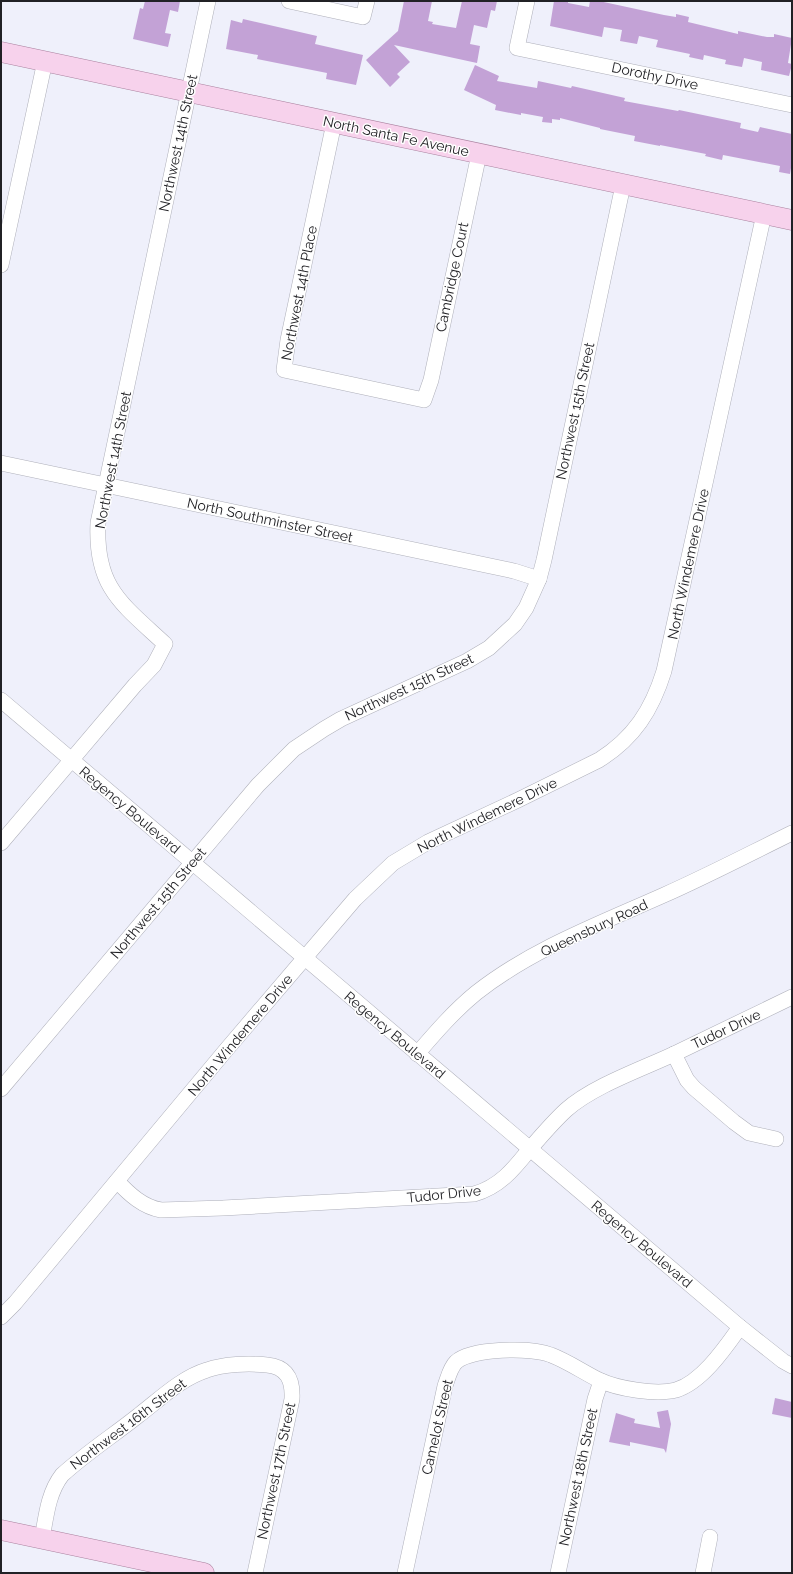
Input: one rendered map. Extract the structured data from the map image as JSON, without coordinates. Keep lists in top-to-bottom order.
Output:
{
  "streets": {
    "main road": ["North Santa Fe Avenue"],
    "street": [
      "Dorothy Drive",
      "Northwest 14th Street",
      "Cambridge Court",
      "Northwest 14th Place",
      "Northwest 15th Street",
      "North Southminster Street",
      "North Windemere Drive",
      "Regency Boulevard",
      "Queensbury Road",
      "Tudor Drive",
      "Northwest 16th Street",
      "Camelot Street",
      "Northwest 17th Street",
      "Northwest 18th Street"
    ]
  },
  "crossings": [
    ["North Santa Fe Avenue", "Northwest 14th Street"],
    ["North Santa Fe Avenue", "Cambridge Court"],
    ["North Santa Fe Avenue", "Northwest 14th Place"],
    ["North Santa Fe Avenue", "Northwest 15th Street"],
    ["North Santa Fe Avenue", "North Windemere Drive"],
    ["Northwest 14th Street", "North Southminster Street"],
    ["Northwest 14th Street", "Regency Boulevard"],
    ["Cambridge Court", "Northwest 14th Place"],
    ["Northwest 15th Street", "North Southminster Street"],
    ["Northwest 15th Street", "Regency Boulevard"],
    ["North Windemere Drive", "Regency Boulevard"],
    ["North Windemere Drive", "Tudor Drive"],
    ["Regency Boulevard", "Queensbury Road"],
    ["Regency Boulevard", "Tudor Drive"],
    ["Regency Boulevard", "Camelot Street"],
    ["Northwest 16th Street", "Northwest 17th Street"],
    ["Camelot Street", "Northwest 18th Street"]
  ]
}
